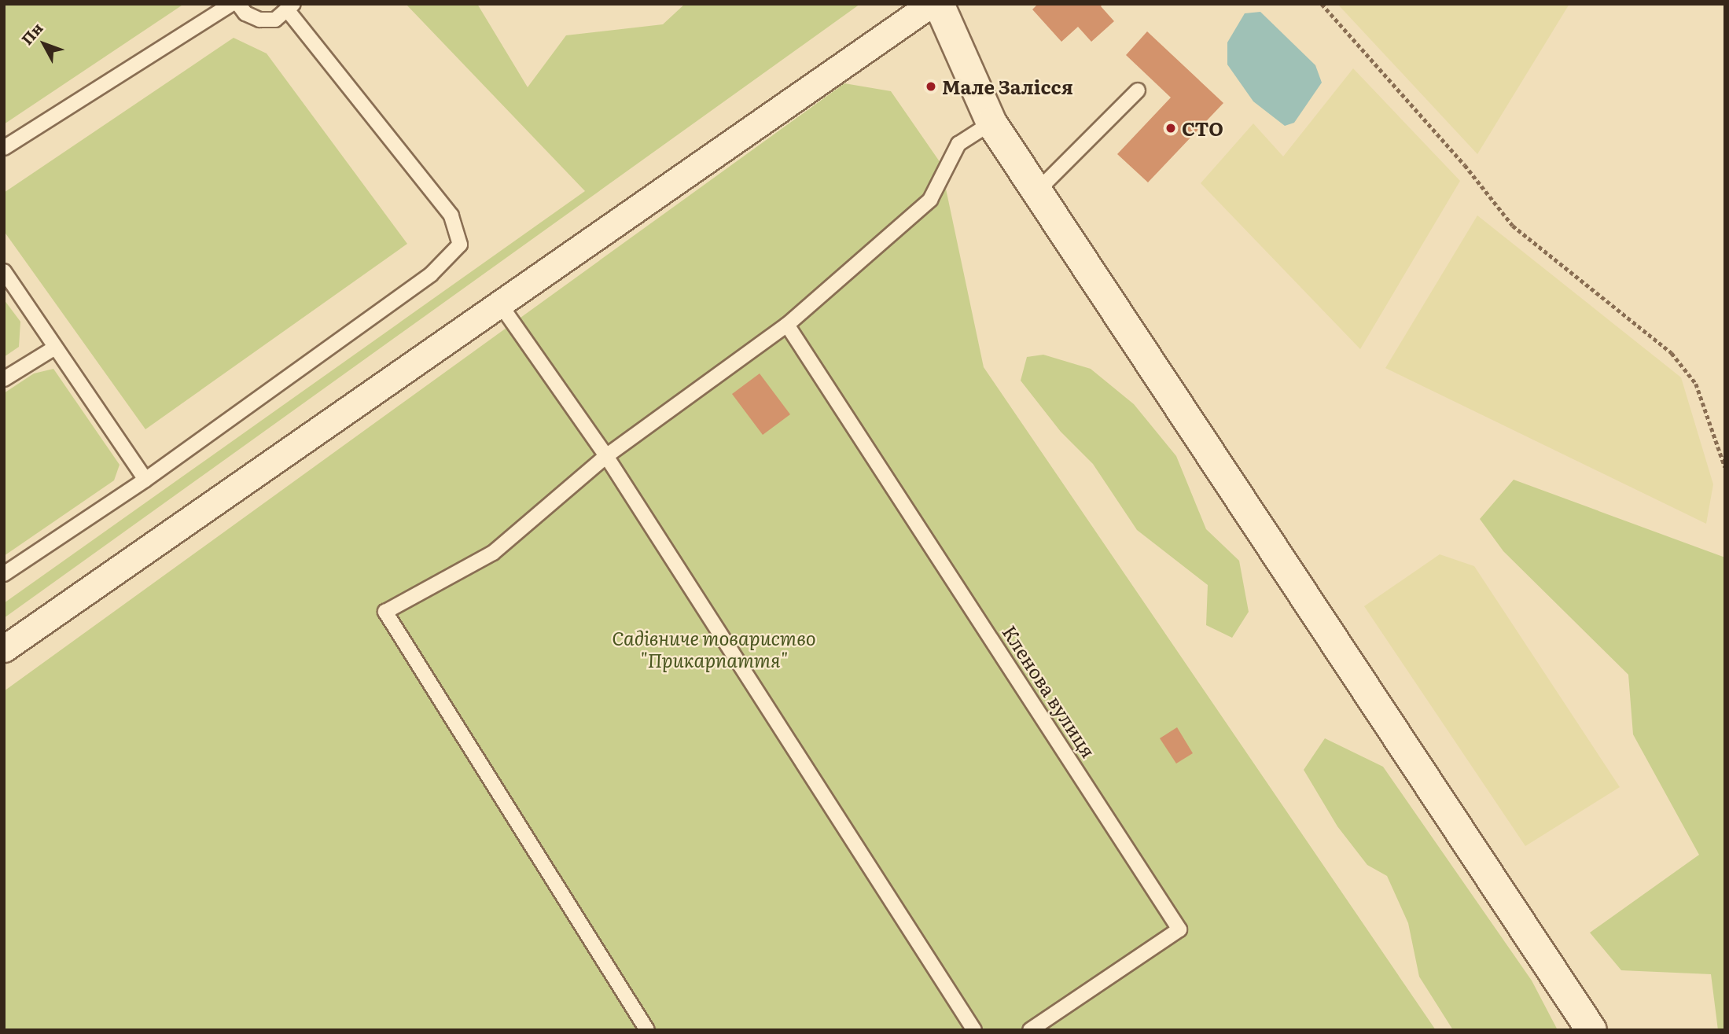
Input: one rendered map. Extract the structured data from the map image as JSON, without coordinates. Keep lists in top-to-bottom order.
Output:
{
  "streets": {
    "lane": ["Кленова вулиця"]
  },
  "parks": ["Садівниче товариство \"Прикарпаття\""],
  "places": ["Мале Залісся", "СТО"],
  "north": "top left"
}
